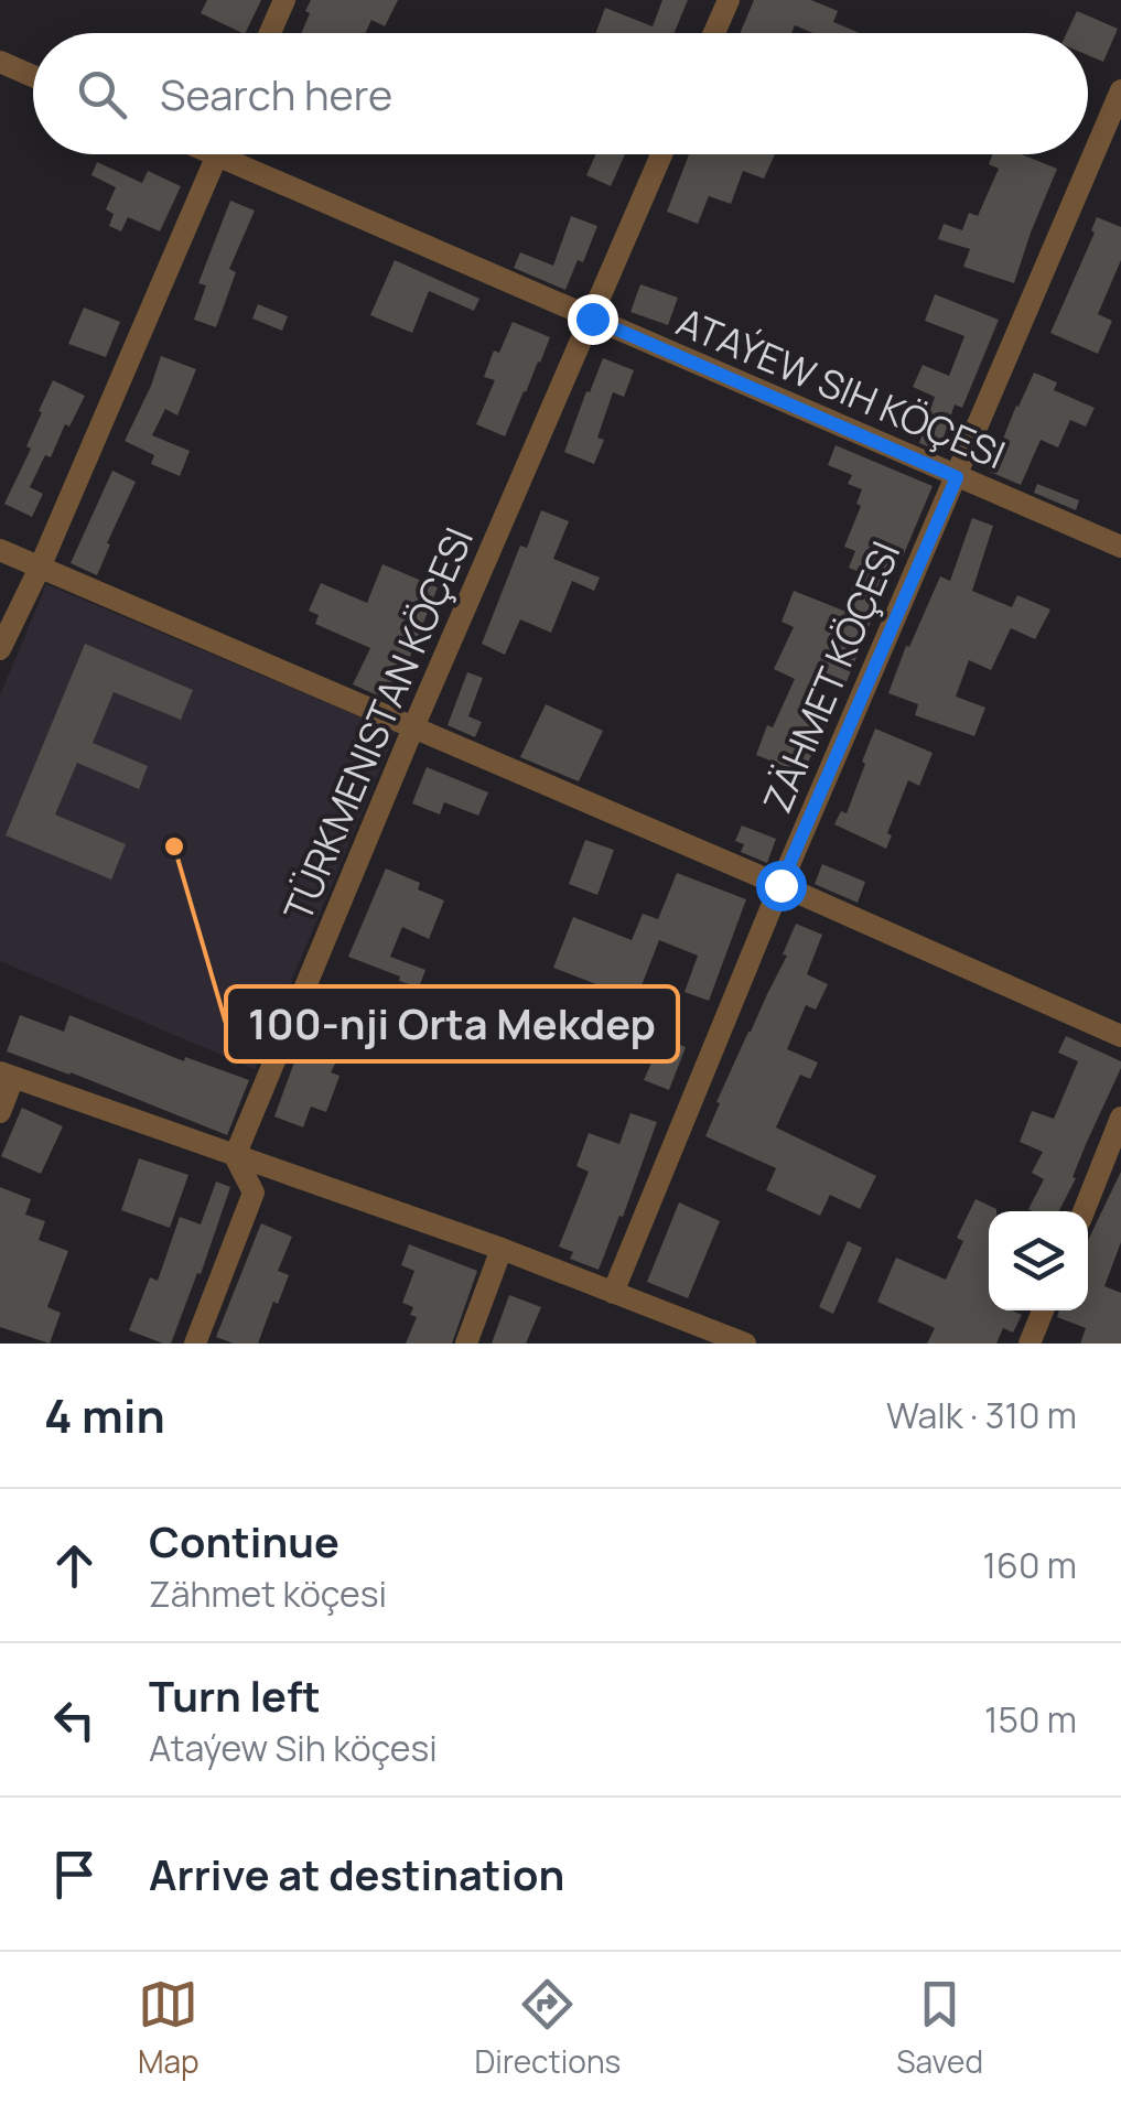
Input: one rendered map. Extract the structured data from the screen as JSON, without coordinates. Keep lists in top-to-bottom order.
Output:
{
  "streets": {
    "street": ["ATAÝEW SIH KÖÇESI", "ZÄHMET KÖÇESI", "TÜRKMENISTAN KÖÇESI"]
  },
  "crossings": [
    ["ATAÝEW SIH KÖÇESI", "ZÄHMET KÖÇESI"],
    ["ATAÝEW SIH KÖÇESI", "TÜRKMENISTAN KÖÇESI"]
  ],
  "places": ["100-nji Orta Mekdep"],
  "page": {
    "search": "Search here",
    "heading": ["4 min", "Walk · 310 m"],
    "list": [
      ["Continue", "Zähmet köçesi", "160 m"],
      ["Turn left", "Ataýew Sih köçesi", "150 m"],
      "Arrive at destination"
    ],
    "nav": ["Map", "Directions", "Saved"]
  }
}
